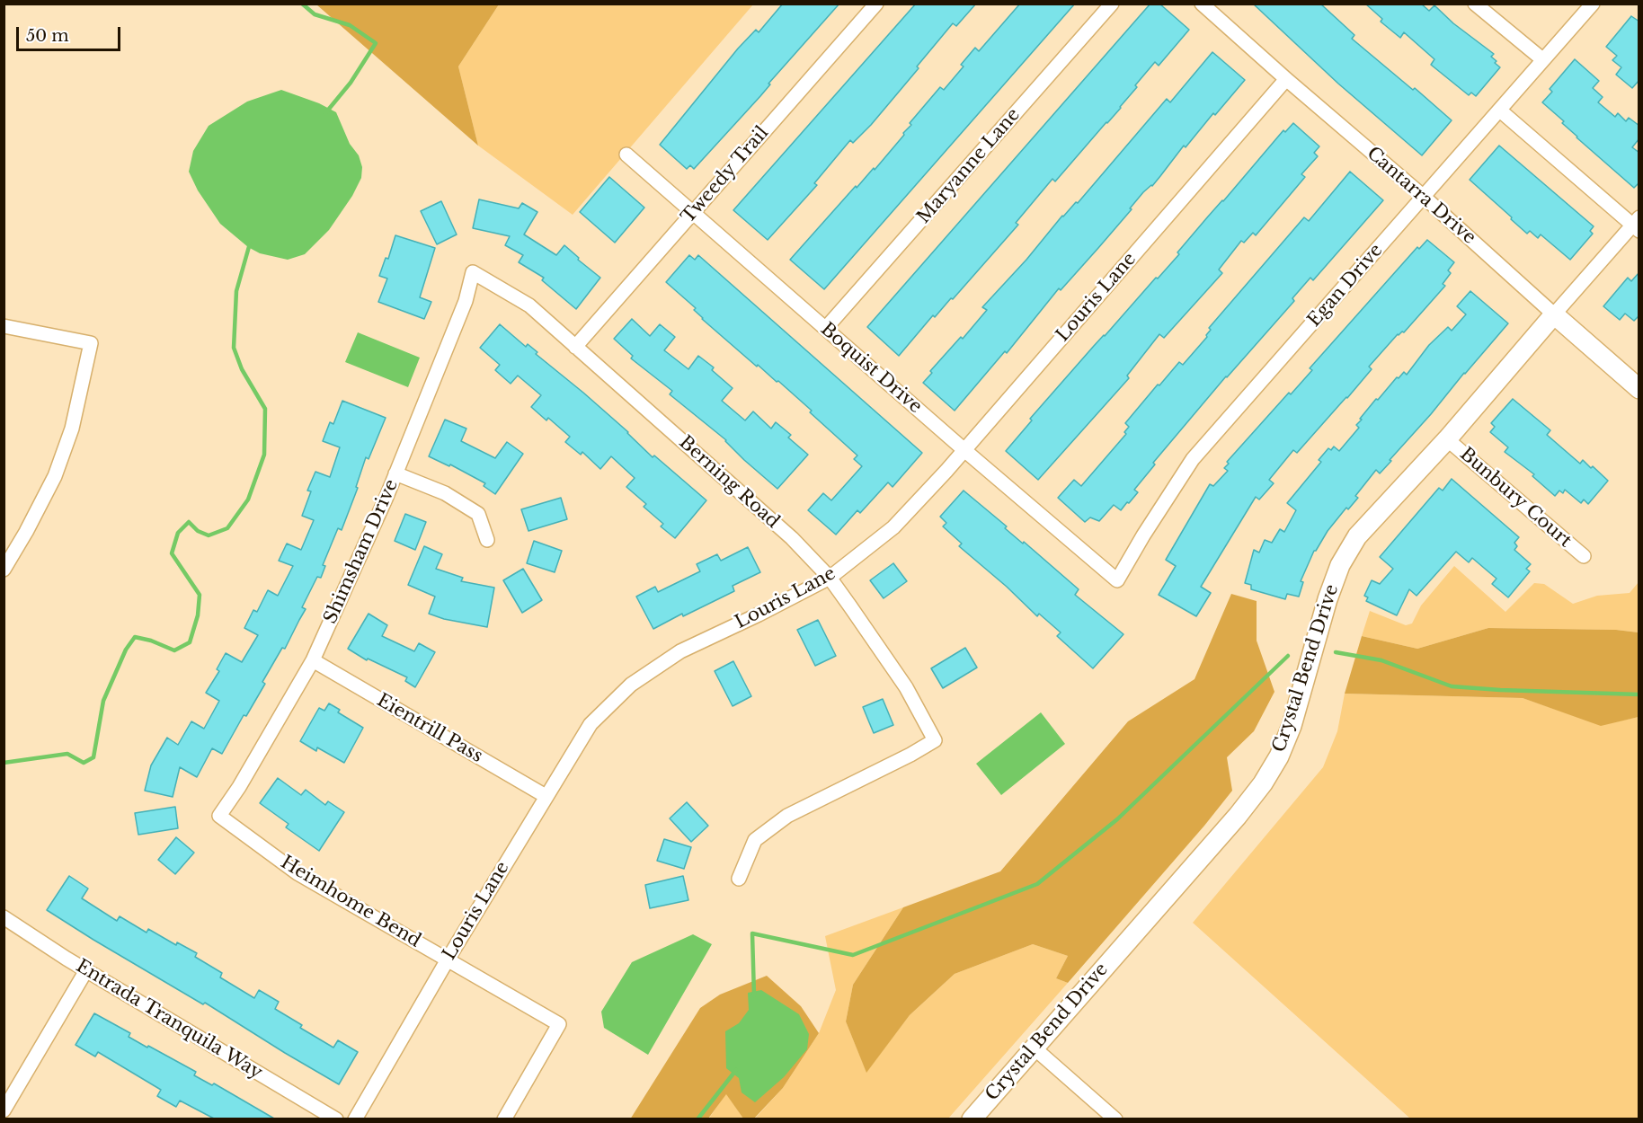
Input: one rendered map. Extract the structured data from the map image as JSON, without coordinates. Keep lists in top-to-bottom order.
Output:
{
  "streets": {
    "street": [
      "Maryanne Lane",
      "Tweedy Trail",
      "Cantarra Drive",
      "Egan Drive",
      "Louris Lane",
      "Boquist Drive",
      "Berning Road",
      "Bunbury Court",
      "Shimsham Drive",
      "Crystal Bend Drive",
      "Eientrill Pass",
      "Heimhome Bend",
      "Entrada Tranquila Way"
    ]
  },
  "crossings": [
    ["Maryanne Lane", "Boquist Drive"],
    ["Tweedy Trail", "Boquist Drive"],
    ["Tweedy Trail", "Berning Road"],
    ["Cantarra Drive", "Egan Drive"],
    ["Cantarra Drive", "Louris Lane"],
    ["Cantarra Drive", "Crystal Bend Drive"],
    ["Egan Drive", "Boquist Drive"],
    ["Louris Lane", "Boquist Drive"],
    ["Louris Lane", "Berning Road"],
    ["Louris Lane", "Eientrill Pass"],
    ["Louris Lane", "Heimhome Bend"],
    ["Berning Road", "Shimsham Drive"],
    ["Bunbury Court", "Crystal Bend Drive"],
    ["Shimsham Drive", "Eientrill Pass"],
    ["Shimsham Drive", "Heimhome Bend"]
  ],
  "scale_bar": "50 m"
}
